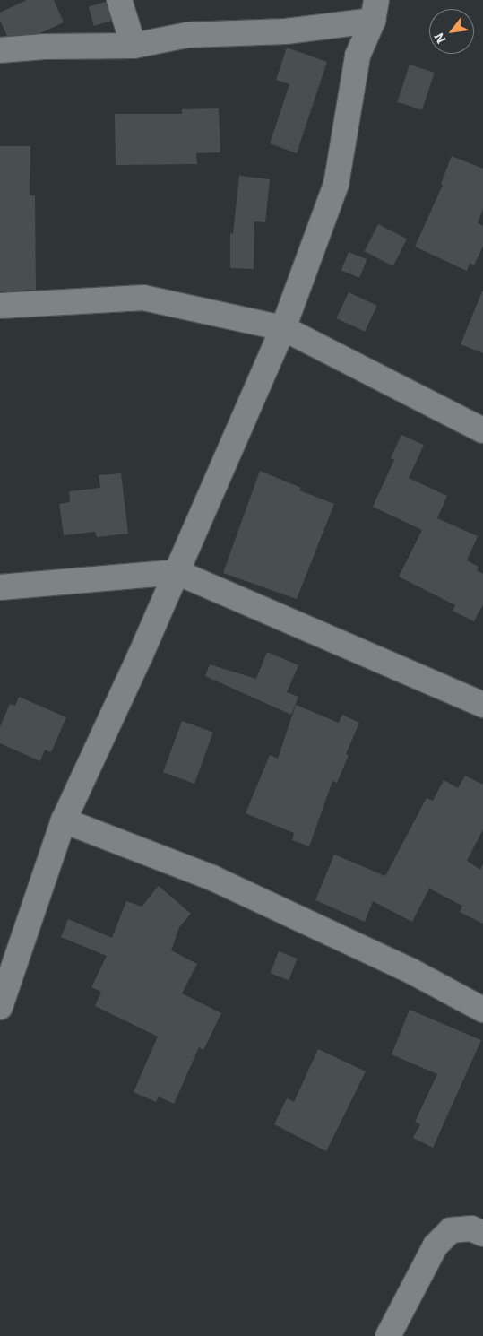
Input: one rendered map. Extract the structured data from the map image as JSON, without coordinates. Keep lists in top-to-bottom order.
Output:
{
  "north": "bottom left"
}
